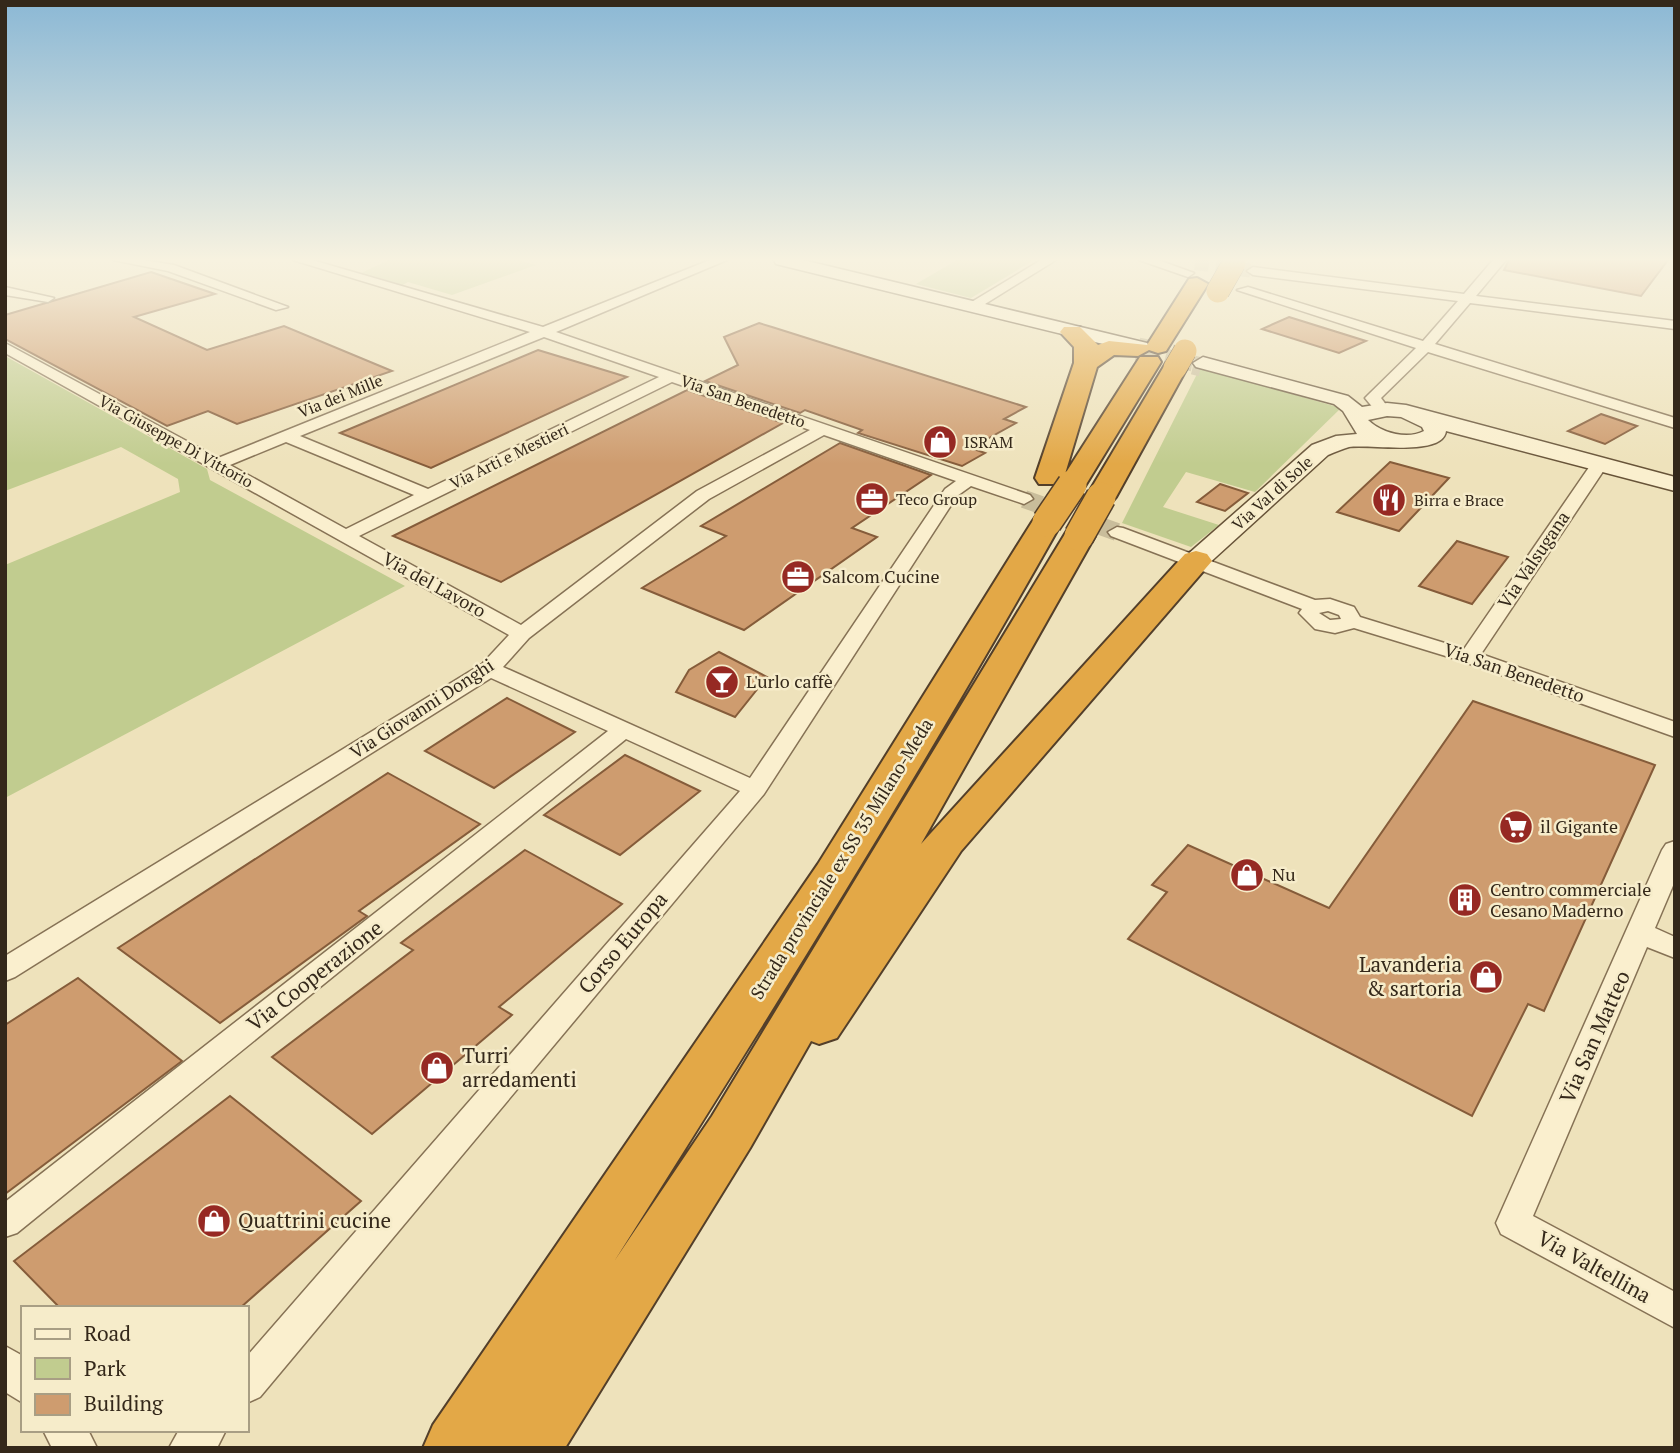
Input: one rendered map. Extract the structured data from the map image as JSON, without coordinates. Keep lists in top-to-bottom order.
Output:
{
  "streets": {
    "highway": ["Strada provinciale ex SS 35 Milano-Meda"],
    "street": [
      "Via dei Mille",
      "Via San Benedetto",
      "Via Giuseppe Di Vittorio",
      "Via Arti e Mestieri",
      "Via Val di Sole",
      "Via Valsugana",
      "Via del Lavoro",
      "Via Giovanni Donghi",
      "Corso Europa",
      "Via Cooperazione",
      "Via San Matteo",
      "Via Valtellina"
    ]
  },
  "crossings": [
    ["Via dei Mille", "Via San Benedetto"],
    ["Via dei Mille", "Via Giuseppe Di Vittorio"],
    ["Via San Benedetto", "Via Arti e Mestieri"],
    ["Via San Benedetto", "Via Val di Sole"],
    ["Via San Benedetto", "Via Valsugana"],
    ["Via San Benedetto", "Via Giovanni Donghi"],
    ["Via San Benedetto", "Strada provinciale ex SS 35 Milano-Meda"],
    ["Via San Benedetto", "Corso Europa"],
    ["Via Giuseppe Di Vittorio", "Via Arti e Mestieri"],
    ["Via Giuseppe Di Vittorio", "Via del Lavoro"],
    ["Via Arti e Mestieri", "Via del Lavoro"],
    ["Via Val di Sole", "Via Valsugana"],
    ["Via del Lavoro", "Via Giovanni Donghi"],
    ["Via San Matteo", "Via Valtellina"]
  ],
  "places": {
    "shop": [
      "ISRAM",
      "Nu",
      "Lavanderia & sartoria",
      "Turri arredamenti",
      "Quattrini cucine"
    ],
    "office": ["Teco Group", "Salcom Cucine"],
    "restaurant": ["Birra e Brace"],
    "bar": ["L'urlo caffè"],
    "supermarket": ["il Gigante"],
    "building": ["Centro commerciale Cesano Maderno"]
  },
  "legend": ["Road", "Park", "Building"]
}
